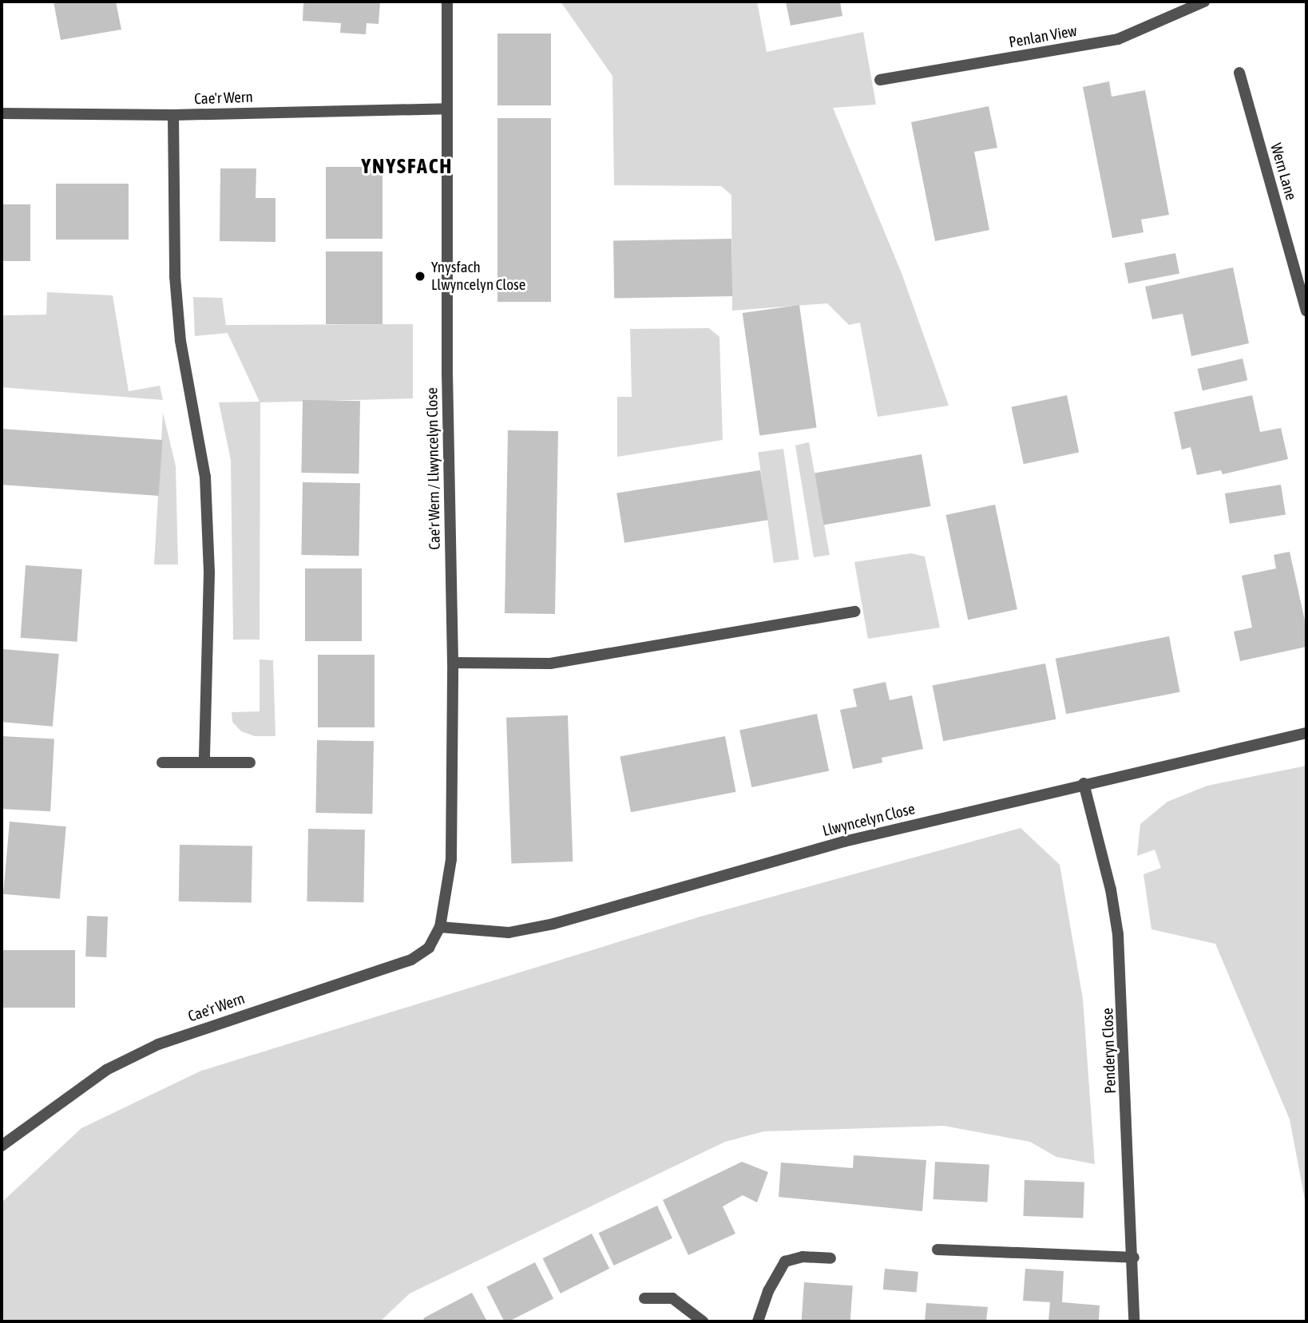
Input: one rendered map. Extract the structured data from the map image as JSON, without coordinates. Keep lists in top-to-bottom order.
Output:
{
  "streets": {
    "street": [
      "Penlan View",
      "Cae'r Wern",
      "Wern Lane",
      "Cae'r Wern / Llwyncelyn Close",
      "Llwyncelyn Close",
      "Penderyn Close"
    ]
  },
  "crossings": [
    ["Cae'r Wern", "Cae'r Wern / Llwyncelyn Close"],
    ["Cae'r Wern", "Llwyncelyn Close"],
    ["Cae'r Wern / Llwyncelyn Close", "Llwyncelyn Close"],
    ["Llwyncelyn Close", "Penderyn Close"]
  ],
  "districts": ["YNYSFACH"],
  "places": ["Ynysfach Llwyncelyn Close"]
}
